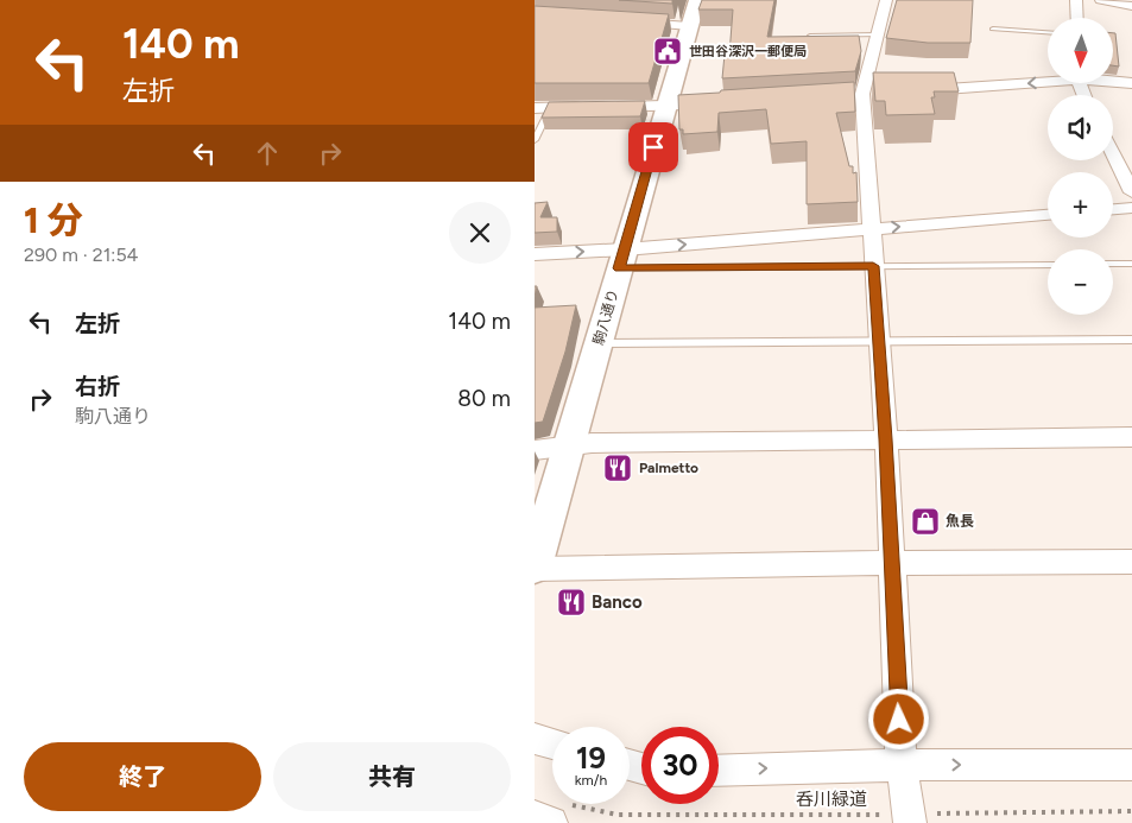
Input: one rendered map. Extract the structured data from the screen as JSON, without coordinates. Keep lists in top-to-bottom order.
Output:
{
  "streets": {
    "street": ["駒八通り"],
    "path": ["呑川緑道"]
  },
  "places": {
    "public building": ["世田谷深沢一郵便局"],
    "restaurant": ["Palmetto", "Banco"],
    "shop": ["魚長"]
  },
  "north": "bottom",
  "page": {
    "turn": ["140 m", "左折"],
    "map_buttons": ["+", "−"],
    "heading": ["1 分", "290 m · 21:54"],
    "list": [
      {
        "name": "左折",
        "value": "140 m"
      },
      {
        "name": "右折",
        "note": "駒八通り",
        "value": "80 m"
      }
    ],
    "speed": "19 km/h",
    "limit": "30",
    "buttons": ["終了", "共有"]
  }
}
